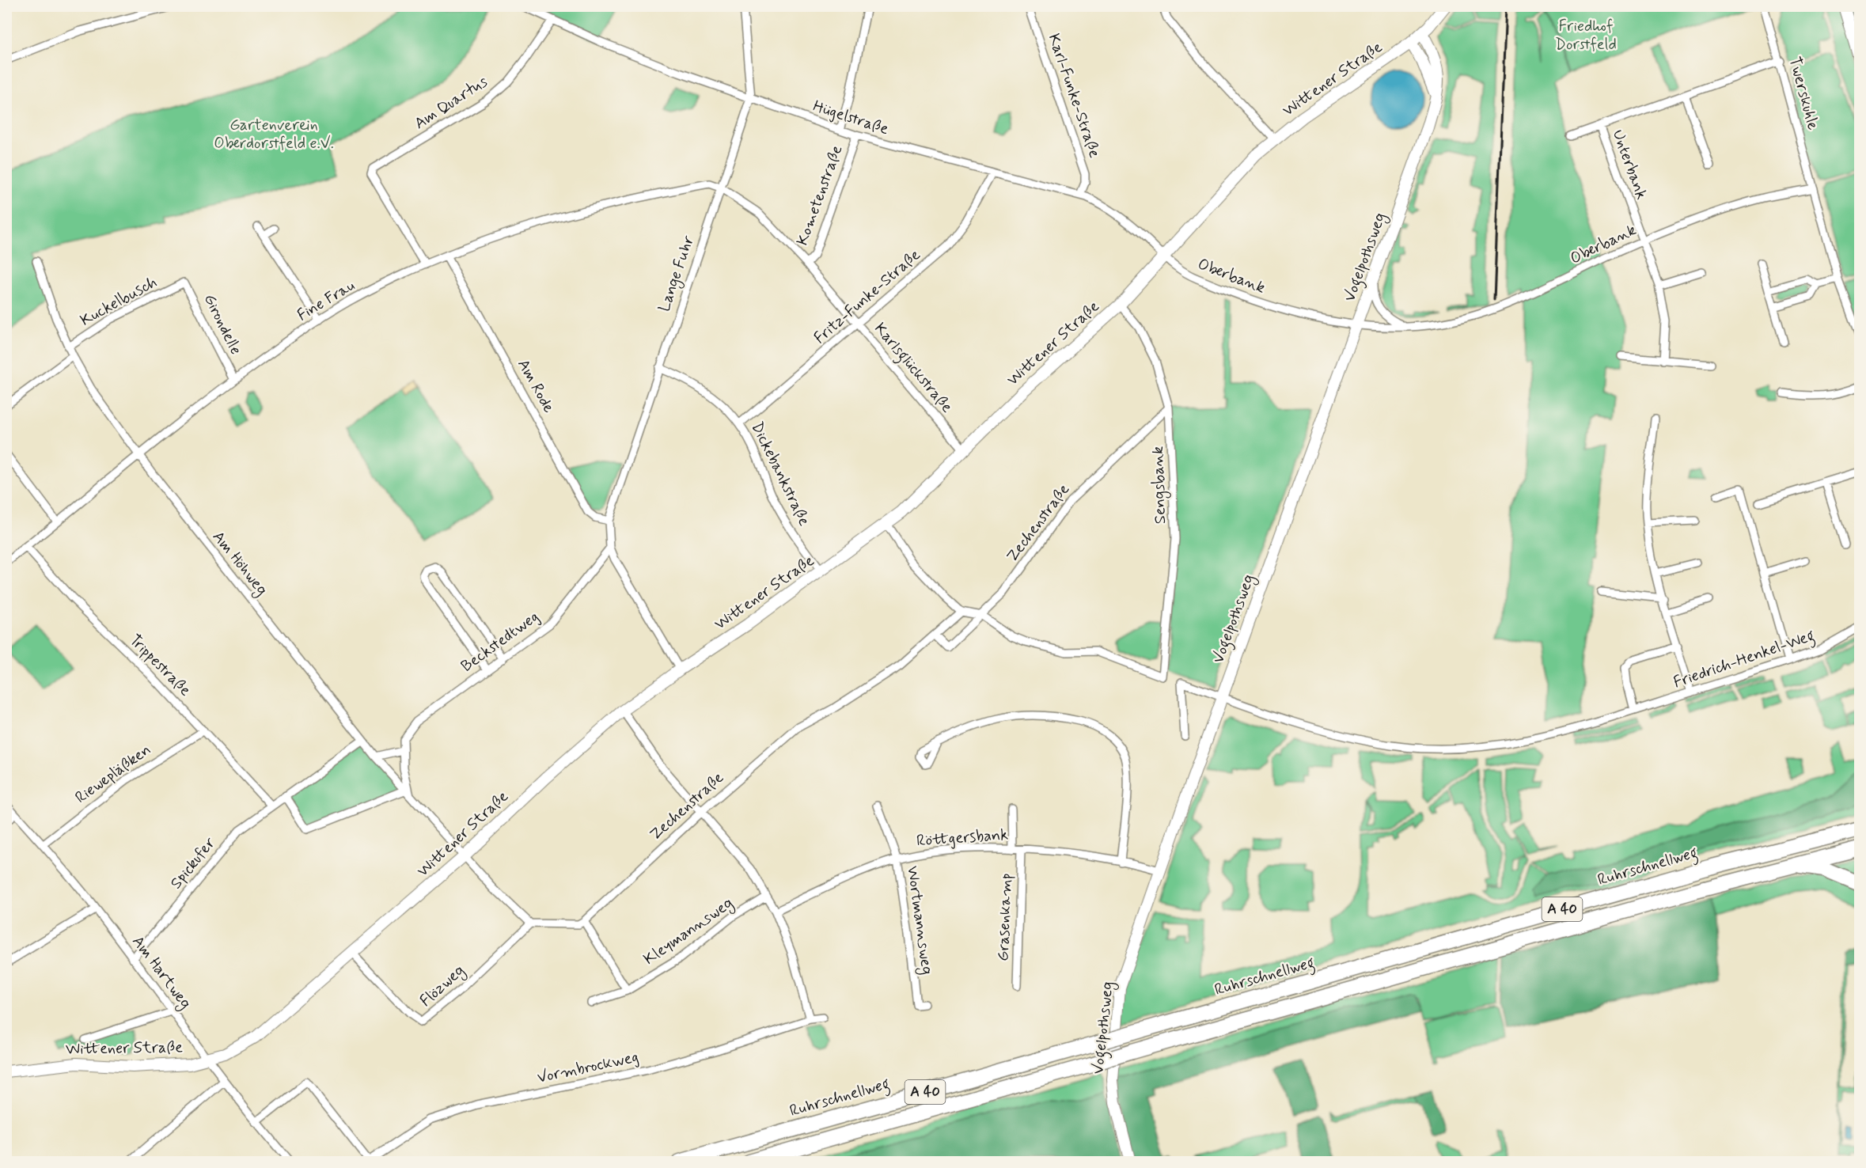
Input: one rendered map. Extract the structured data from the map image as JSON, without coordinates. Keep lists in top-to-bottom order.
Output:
{
  "streets": {
    "highway": ["Ruhrschnellweg", "A 40"],
    "main road": ["Wittener Straße", "Vogelpothsweg"],
    "street": [
      "Twerskuhle",
      "Karl-Funke-Straße",
      "Am Quartus",
      "Hügelstraße",
      "Unterbank",
      "Kometenstraße",
      "Oberbank",
      "Lange Fuhr",
      "Fritz-Funke-Straße",
      "Fine Frau",
      "Kuckelbusch",
      "Girondelle",
      "Karlsglückstraße",
      "Am Rode",
      "Dickebankstraße",
      "Sengsbank",
      "Zechenstraße",
      "Am Höhweg",
      "Beckstedtweg",
      "Friedrich-Henkel-Weg",
      "Trippestraße",
      "Riewepläßken",
      "Röttgersbank",
      "Spickufer",
      "Grasenkamp",
      "Wortmannsweg",
      "Kleymannsweg",
      "Am Hartweg",
      "Flözweg",
      "Vormbrockweg"
    ]
  },
  "crossings": [
    ["Wittener Straße", "Hügelstraße"],
    ["Wittener Straße", "Oberbank"],
    ["Wittener Straße", "Vogelpothsweg"],
    ["Wittener Straße", "Karlsglückstraße"],
    ["Wittener Straße", "Dickebankstraße"],
    ["Wittener Straße", "Sengsbank"],
    ["Wittener Straße", "Am Höhweg"],
    ["Wittener Straße", "Am Hartweg"],
    ["Wittener Straße", "Flözweg"],
    ["Twerskuhle", "Unterbank"],
    ["Twerskuhle", "Oberbank"],
    ["Karl-Funke-Straße", "Hügelstraße"],
    ["Am Quartus", "Hügelstraße"],
    ["Am Quartus", "Fine Frau"],
    ["Hügelstraße", "Kometenstraße"],
    ["Hügelstraße", "Oberbank"],
    ["Hügelstraße", "Lange Fuhr"],
    ["Hügelstraße", "Fritz-Funke-Straße"],
    ["Unterbank", "Oberbank"],
    ["Kometenstraße", "Karlsglückstraße"],
    ["Oberbank", "Vogelpothsweg"],
    ["Vogelpothsweg", "Friedrich-Henkel-Weg"],
    ["Vogelpothsweg", "Röttgersbank"],
    ["Lange Fuhr", "Fine Frau"],
    ["Lange Fuhr", "Karlsglückstraße"],
    ["Lange Fuhr", "Am Rode"],
    ["Lange Fuhr", "Dickebankstraße"],
    ["Lange Fuhr", "Beckstedtweg"],
    ["Fritz-Funke-Straße", "Karlsglückstraße"],
    ["Fritz-Funke-Straße", "Dickebankstraße"],
    ["Fine Frau", "Girondelle"],
    ["Fine Frau", "Karlsglückstraße"],
    ["Fine Frau", "Am Rode"],
    ["Fine Frau", "Am Höhweg"],
    ["Fine Frau", "Trippestraße"],
    ["Kuckelbusch", "Girondelle"],
    ["Kuckelbusch", "Am Höhweg"],
    ["Sengsbank", "Zechenstraße"],
    ["Am Höhweg", "Spickufer"],
    ["Trippestraße", "Riewepläßken"],
    ["Trippestraße", "Spickufer"],
    ["Riewepläßken", "Am Hartweg"],
    ["Röttgersbank", "Grasenkamp"],
    ["Röttgersbank", "Wortmannsweg"],
    ["Spickufer", "Am Hartweg"]
  ],
  "parks": ["Friedhof Dorstfeld", "Gartenverein Oberdorstfeld e.V."]
}
